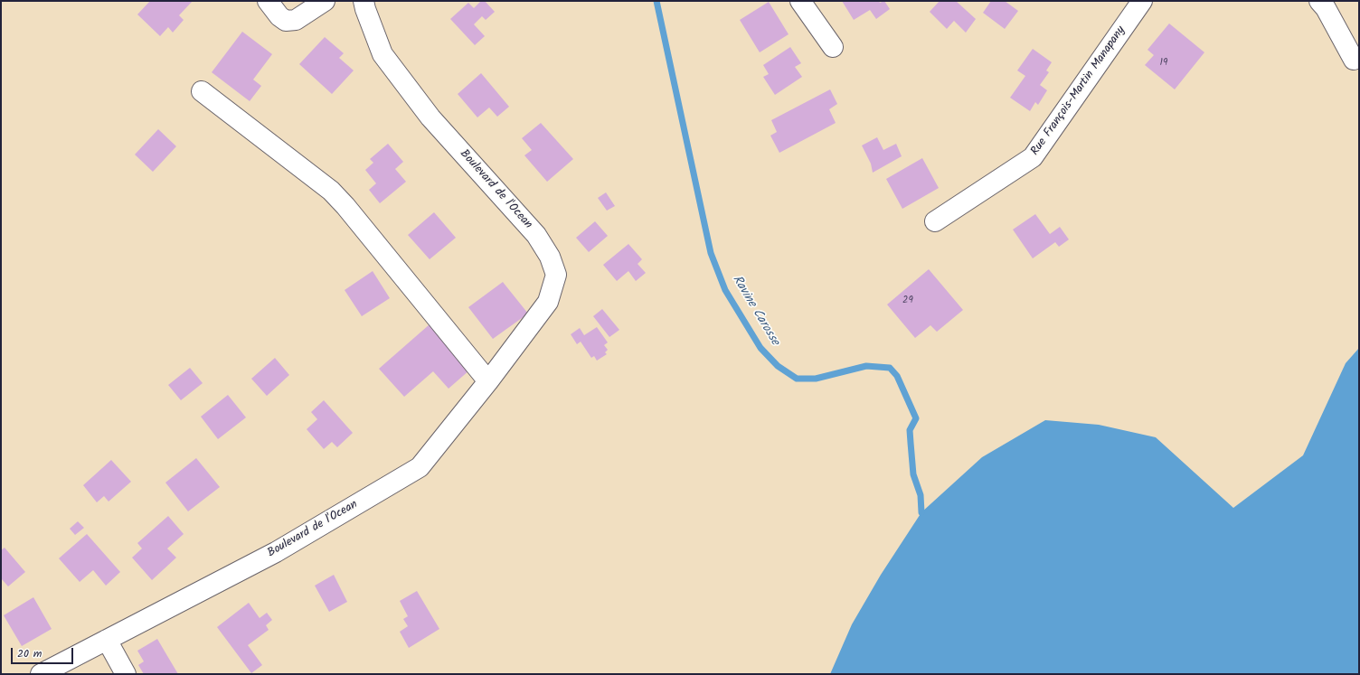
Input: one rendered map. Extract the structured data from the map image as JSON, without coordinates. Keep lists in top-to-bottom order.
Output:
{
  "streets": {
    "street": ["Rue François-Martin Manapany", "Boulevard de l'Ocean"]
  },
  "water": ["Ravine Carosse"],
  "house_numbers": ["19", "29"],
  "scale_bar": "20 m"
}
